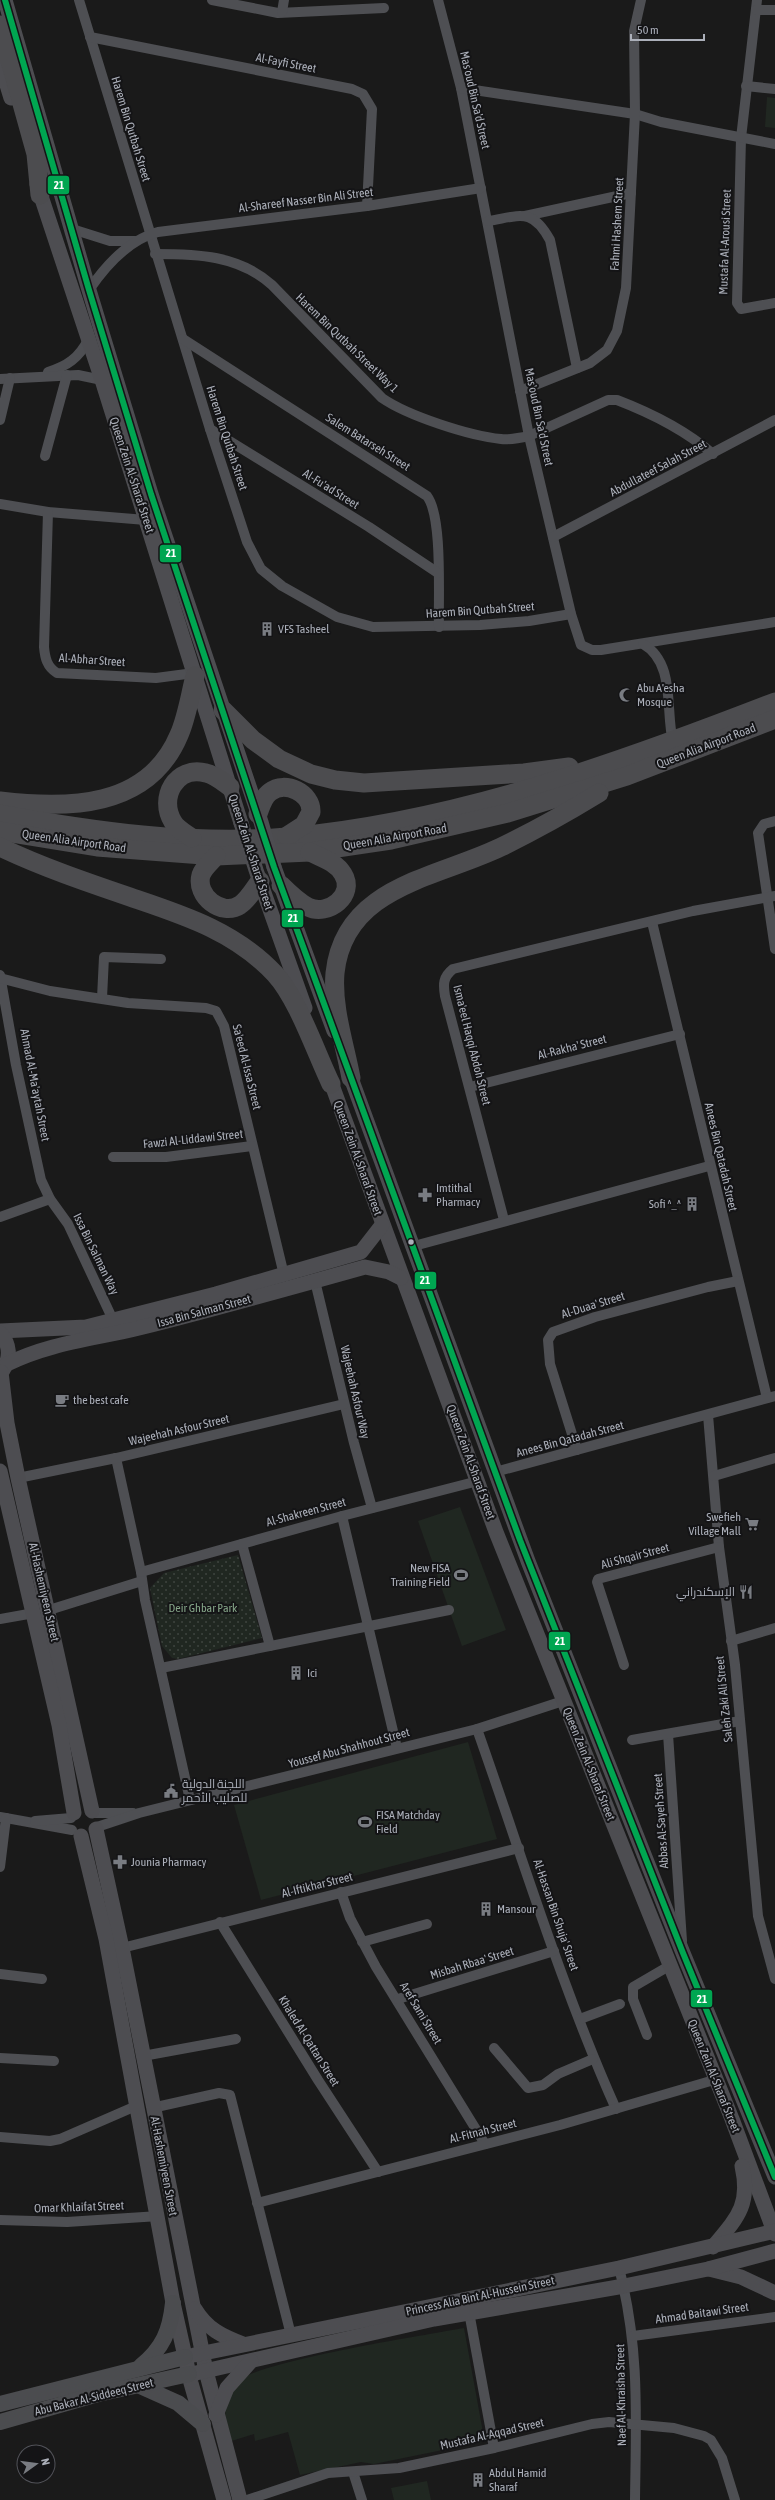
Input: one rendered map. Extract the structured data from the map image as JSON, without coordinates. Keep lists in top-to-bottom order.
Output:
{
  "streets": {
    "highway": ["Queen Alia Airport Road"],
    "main road": [
      "Queen Zein Al-Sharaf Street",
      "Issa Bin Salman Street",
      "Al-Hashemiyeen Street",
      "Princess Alia Bint Al-Hussein Street",
      "Abu Bakar Al-Siddeeq Street"
    ],
    "street": [
      "Al-Fayfi Street",
      "Mas'oud Bin Sa'd Street",
      "Harem Bin Qutbah Street",
      "Al-Shareef Nasser Bin Ali Street",
      "Fahmi Hashem Street",
      "Mustafa Al-Arousi Street",
      "Harem Bin Qutbah Street Way 1",
      "Salem Batarseh Street",
      "Abdullateef Salah Street",
      "Al-Fu'ad Street",
      "Al-Abhar Street",
      "Isma'eel Haqqi Abdoh Street",
      "Al-Rakha' Street",
      "Sa'eed Al-Issa Street",
      "Ahmad Al-Ma'aytah Street",
      "Fawzi Al-Liddawi Street",
      "Anees Bin Qatadah Street",
      "Issa Bin Salman Way",
      "Al-Duaa' Street",
      "Wajeehah Asfour Way",
      "Wajeehah Asfour Street",
      "Al-Shakreen Street",
      "Ali Shqair Street",
      "Saleh Zaki Ali Street",
      "Youssef Abu Shahhout Street",
      "Abbas Al-Sayeh Street",
      "Al-Iftikhar Street",
      "Al-Hassan Bin Shuja' Street",
      "Misbah Rbaa' Street",
      "Aref Sami Street",
      "Khaled Al-Qattan Street",
      "Al-Fitnah Street",
      "Omar Khlaifat Street",
      "Ahmad Baitawi Street",
      "Naef Al-Khraisha Street",
      "Mustafa Al-Aqqad Street"
    ]
  },
  "crossings": [
    ["Al-Fayfi Street", "Harem Bin Qutbah Street"],
    ["Al-Fayfi Street", "Al-Shareef Nasser Bin Ali Street"],
    ["Mas'oud Bin Sa'd Street", "Harem Bin Qutbah Street"],
    ["Mas'oud Bin Sa'd Street", "Al-Shareef Nasser Bin Ali Street"],
    ["Mas'oud Bin Sa'd Street", "Fahmi Hashem Street"],
    ["Mas'oud Bin Sa'd Street", "Harem Bin Qutbah Street Way 1"],
    ["Mas'oud Bin Sa'd Street", "Abdullateef Salah Street"],
    ["Harem Bin Qutbah Street", "Al-Shareef Nasser Bin Ali Street"],
    ["Harem Bin Qutbah Street", "Harem Bin Qutbah Street Way 1"],
    ["Harem Bin Qutbah Street", "Salem Batarseh Street"],
    ["Harem Bin Qutbah Street", "Al-Fu'ad Street"],
    ["Al-Shareef Nasser Bin Ali Street", "Queen Zein Al-Sharaf Street"],
    ["Harem Bin Qutbah Street Way 1", "Abdullateef Salah Street"],
    ["Salem Batarseh Street", "Al-Fu'ad Street"],
    ["Queen Zein Al-Sharaf Street", "Al-Abhar Street"],
    ["Queen Zein Al-Sharaf Street", "Anees Bin Qatadah Street"],
    ["Queen Zein Al-Sharaf Street", "Issa Bin Salman Street"],
    ["Queen Zein Al-Sharaf Street", "Al-Shakreen Street"],
    ["Queen Zein Al-Sharaf Street", "Youssef Abu Shahhout Street"],
    ["Queen Zein Al-Sharaf Street", "Abbas Al-Sayeh Street"],
    ["Queen Zein Al-Sharaf Street", "Al-Fitnah Street"],
    ["Queen Zein Al-Sharaf Street", "Princess Alia Bint Al-Hussein Street"],
    ["Isma'eel Haqqi Abdoh Street", "Al-Rakha' Street"],
    ["Isma'eel Haqqi Abdoh Street", "Anees Bin Qatadah Street"],
    ["Al-Rakha' Street", "Anees Bin Qatadah Street"],
    ["Sa'eed Al-Issa Street", "Ahmad Al-Ma'aytah Street"],
    ["Sa'eed Al-Issa Street", "Fawzi Al-Liddawi Street"],
    ["Sa'eed Al-Issa Street", "Issa Bin Salman Street"],
    ["Ahmad Al-Ma'aytah Street", "Issa Bin Salman Way"],
    ["Anees Bin Qatadah Street", "Al-Duaa' Street"],
    ["Anees Bin Qatadah Street", "Saleh Zaki Ali Street"],
    ["Issa Bin Salman Way", "Issa Bin Salman Street"],
    ["Issa Bin Salman Street", "Wajeehah Asfour Way"],
    ["Issa Bin Salman Street", "Al-Hashemiyeen Street"],
    ["Wajeehah Asfour Way", "Wajeehah Asfour Street"],
    ["Wajeehah Asfour Way", "Al-Shakreen Street"],
    ["Wajeehah Asfour Street", "Al-Hashemiyeen Street"],
    ["Al-Shakreen Street", "Al-Hashemiyeen Street"],
    ["Ali Shqair Street", "Saleh Zaki Ali Street"],
    ["Al-Hashemiyeen Street", "Youssef Abu Shahhout Street"],
    ["Al-Hashemiyeen Street", "Al-Iftikhar Street"],
    ["Al-Hashemiyeen Street", "Omar Khlaifat Street"],
    ["Al-Hashemiyeen Street", "Princess Alia Bint Al-Hussein Street"],
    ["Al-Hashemiyeen Street", "Abu Bakar Al-Siddeeq Street"],
    ["Youssef Abu Shahhout Street", "Al-Hassan Bin Shuja' Street"],
    ["Al-Iftikhar Street", "Al-Hassan Bin Shuja' Street"],
    ["Al-Iftikhar Street", "Aref Sami Street"],
    ["Al-Iftikhar Street", "Khaled Al-Qattan Street"],
    ["Al-Hassan Bin Shuja' Street", "Misbah Rbaa' Street"],
    ["Al-Hassan Bin Shuja' Street", "Al-Fitnah Street"],
    ["Misbah Rbaa' Street", "Aref Sami Street"],
    ["Aref Sami Street", "Al-Fitnah Street"],
    ["Khaled Al-Qattan Street", "Al-Fitnah Street"],
    ["Princess Alia Bint Al-Hussein Street", "Naef Al-Khraisha Street"],
    ["Princess Alia Bint Al-Hussein Street", "Abu Bakar Al-Siddeeq Street"],
    ["Ahmad Baitawi Street", "Naef Al-Khraisha Street"],
    ["Naef Al-Khraisha Street", "Mustafa Al-Aqqad Street"]
  ],
  "parks": ["Deir Ghbar Park"],
  "places": {
    "building": [
      "VFS Tasheel",
      "Sofi ^_^",
      "Ici",
      "Mansour",
      "Abdul Hamid Sharaf"
    ],
    "mosque": ["Abu A'esha Mosque"],
    "pharmacy": ["Imtithal Pharmacy", "Jounia Pharmacy"],
    "cafe": ["the best cafe"],
    "supermarket": ["Swefieh Village Mall"],
    "sports": ["New FISA Training Field", "FISA Matchday Field"],
    "restaurant": ["الإسكندراني"],
    "public building": ["اللجنة الدولية للصليب الأحمر"]
  },
  "lines": ["transit line 21"],
  "scale_bar": "50 m",
  "north": "right"
}
